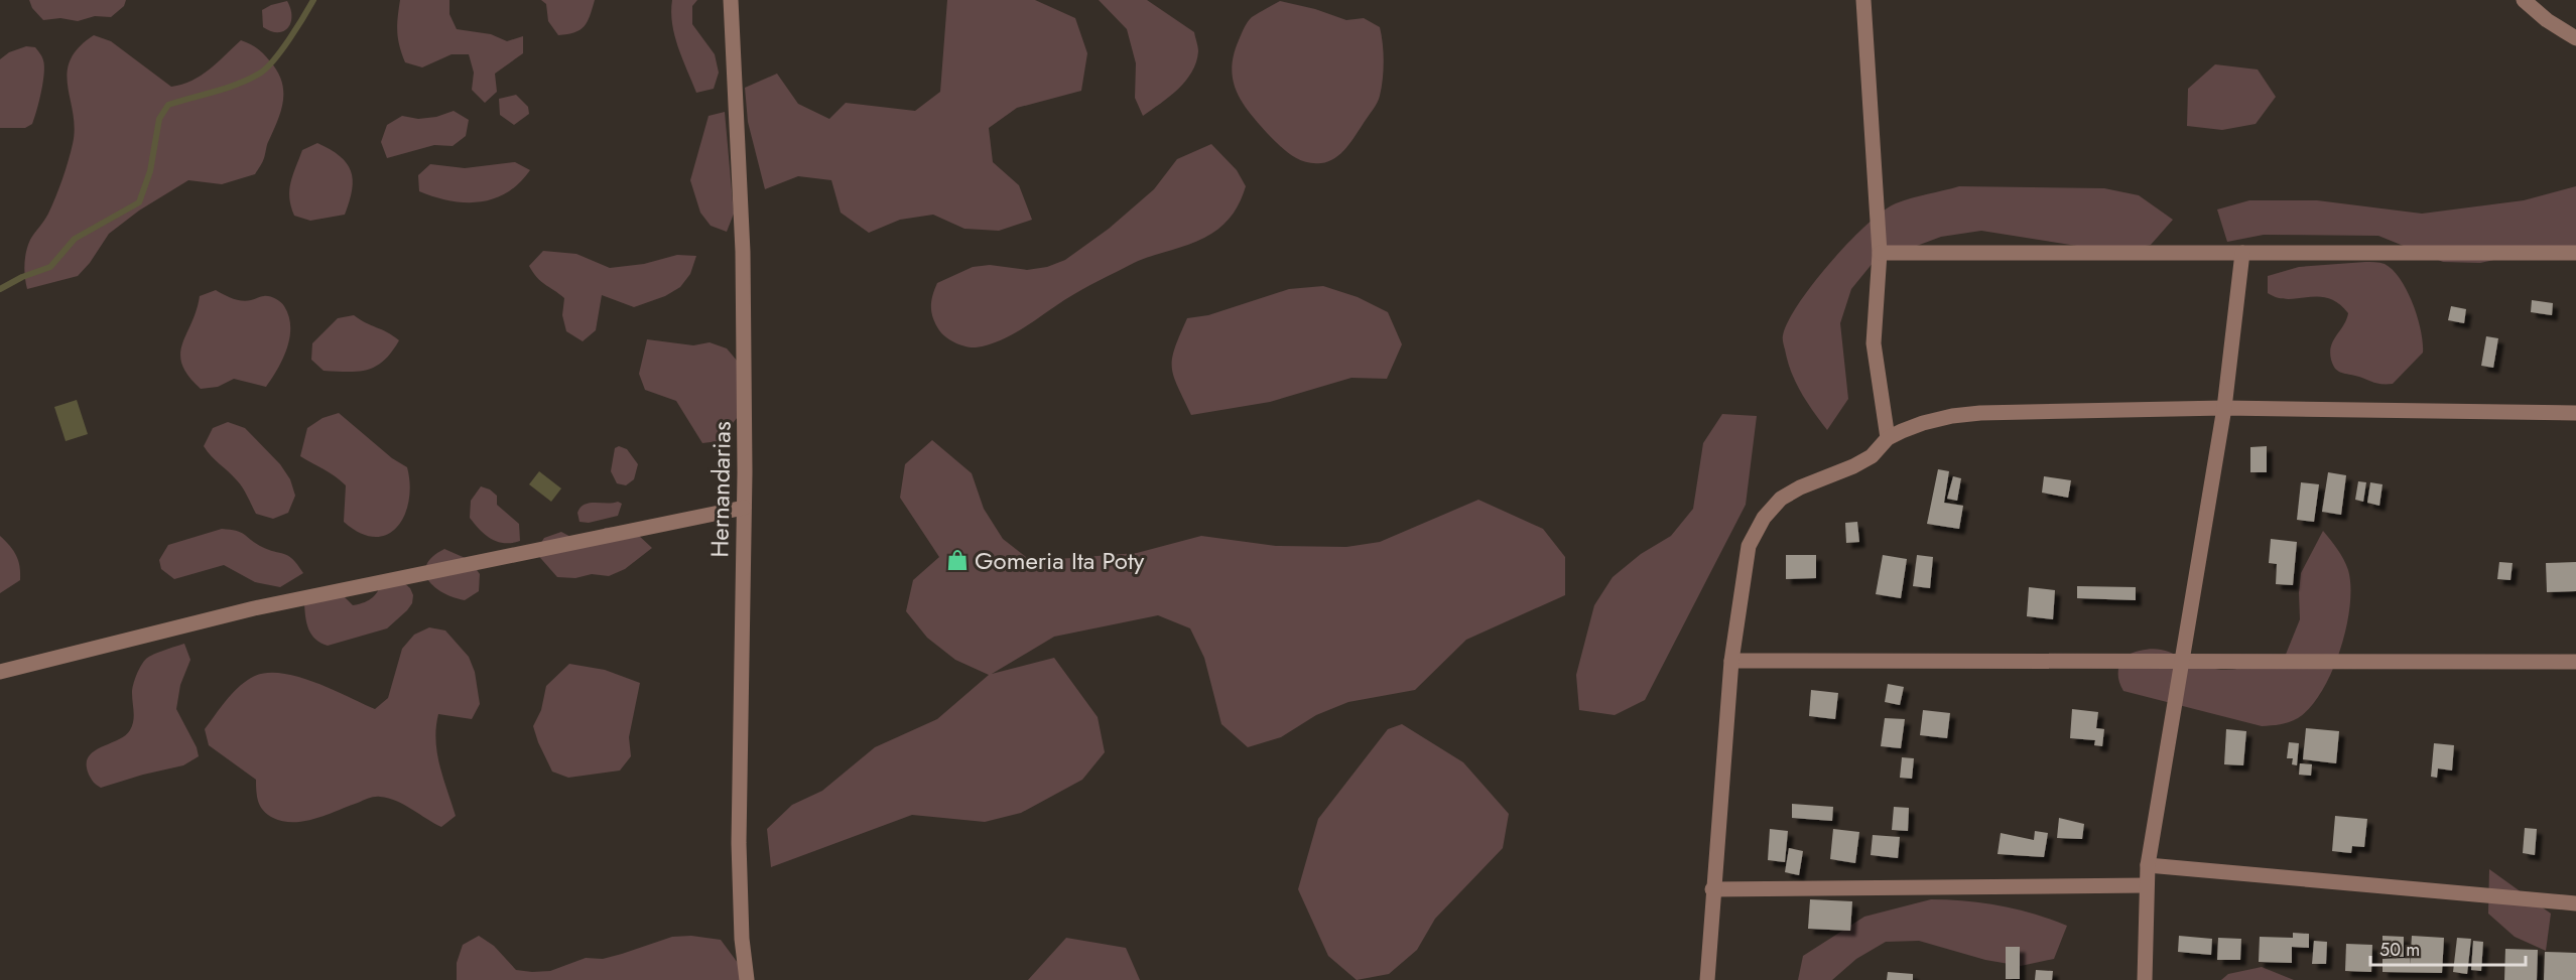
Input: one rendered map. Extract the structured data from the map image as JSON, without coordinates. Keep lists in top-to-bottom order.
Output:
{
  "streets": {
    "street": ["Hernandarias"]
  },
  "places": {
    "shop": ["Gomeria Ita Poty"]
  },
  "scale_bar": "50 m"
}
